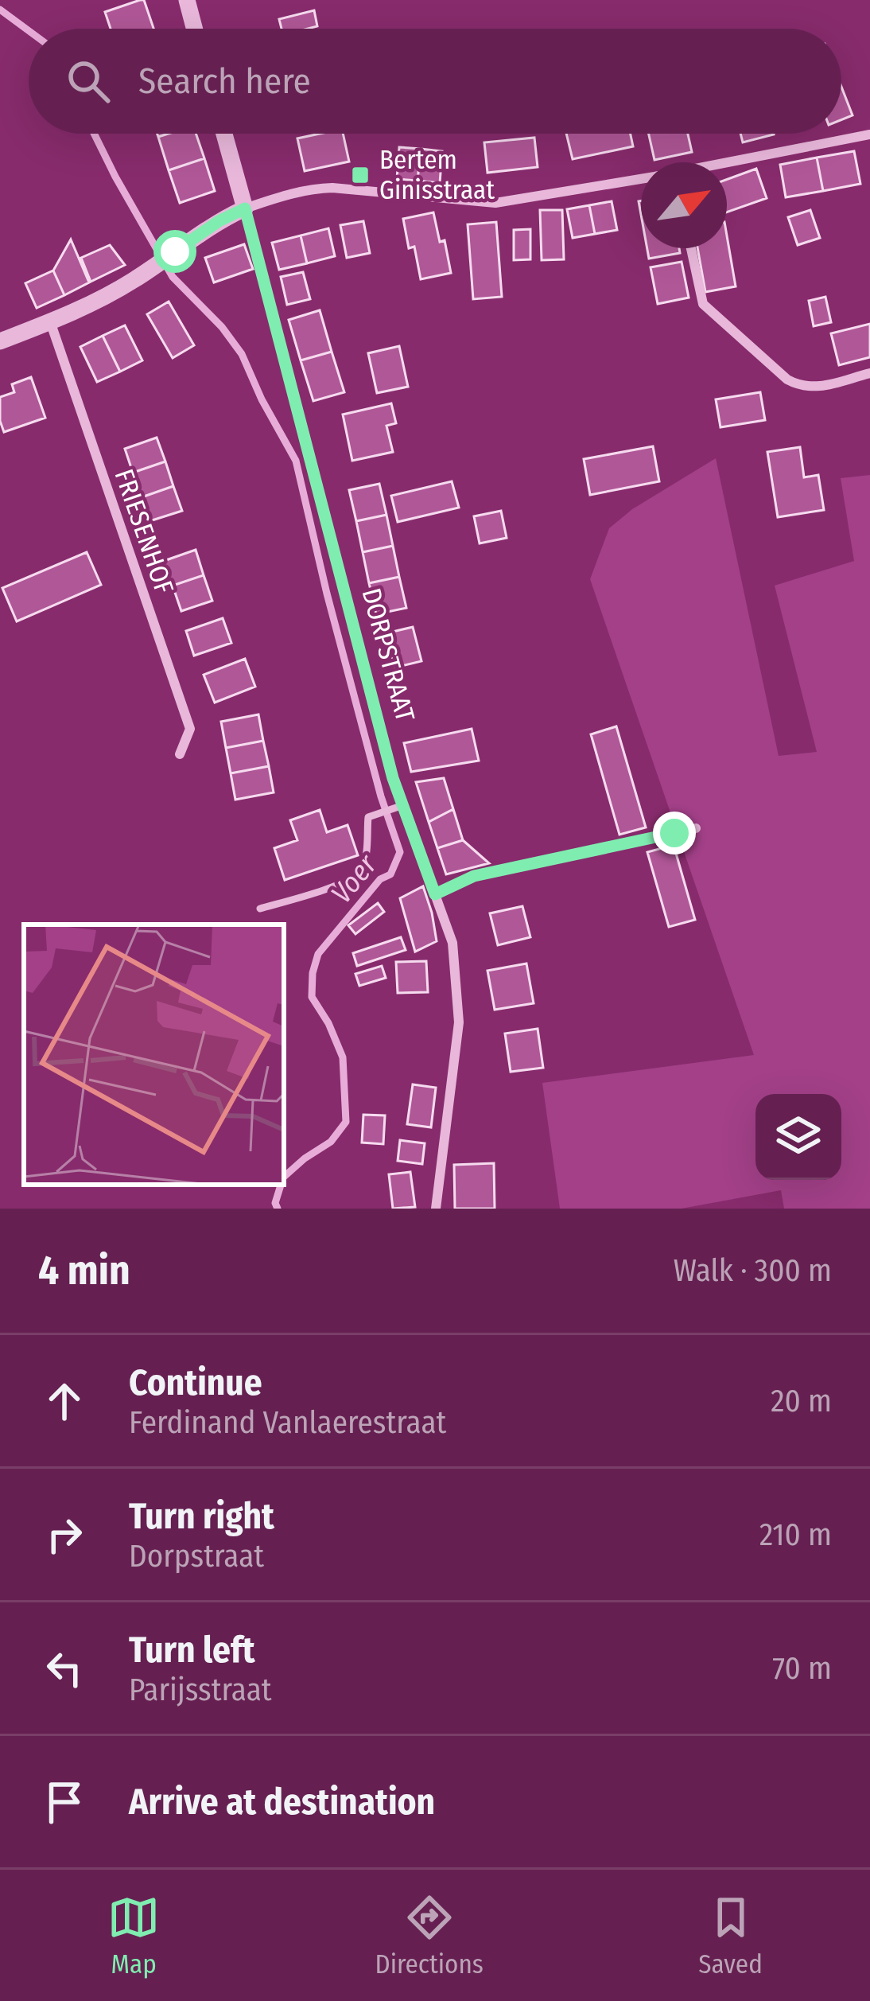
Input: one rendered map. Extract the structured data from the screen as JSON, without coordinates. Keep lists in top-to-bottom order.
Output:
{
  "streets": {
    "street": ["FRIESENHOF", "DORPSTRAAT"]
  },
  "water": ["Voer"],
  "places": {
    "transit": ["Bertem Ginisstraat"]
  },
  "north": "top right",
  "page": {
    "search": "Search here",
    "heading": ["4 min", "Walk · 300 m"],
    "list": [
      ["Continue", "Ferdinand Vanlaerestraat", "20 m"],
      ["Turn right", "Dorpstraat", "210 m"],
      ["Turn left", "Parijsstraat", "70 m"],
      "Arrive at destination"
    ],
    "nav": ["Map", "Directions", "Saved"]
  }
}
